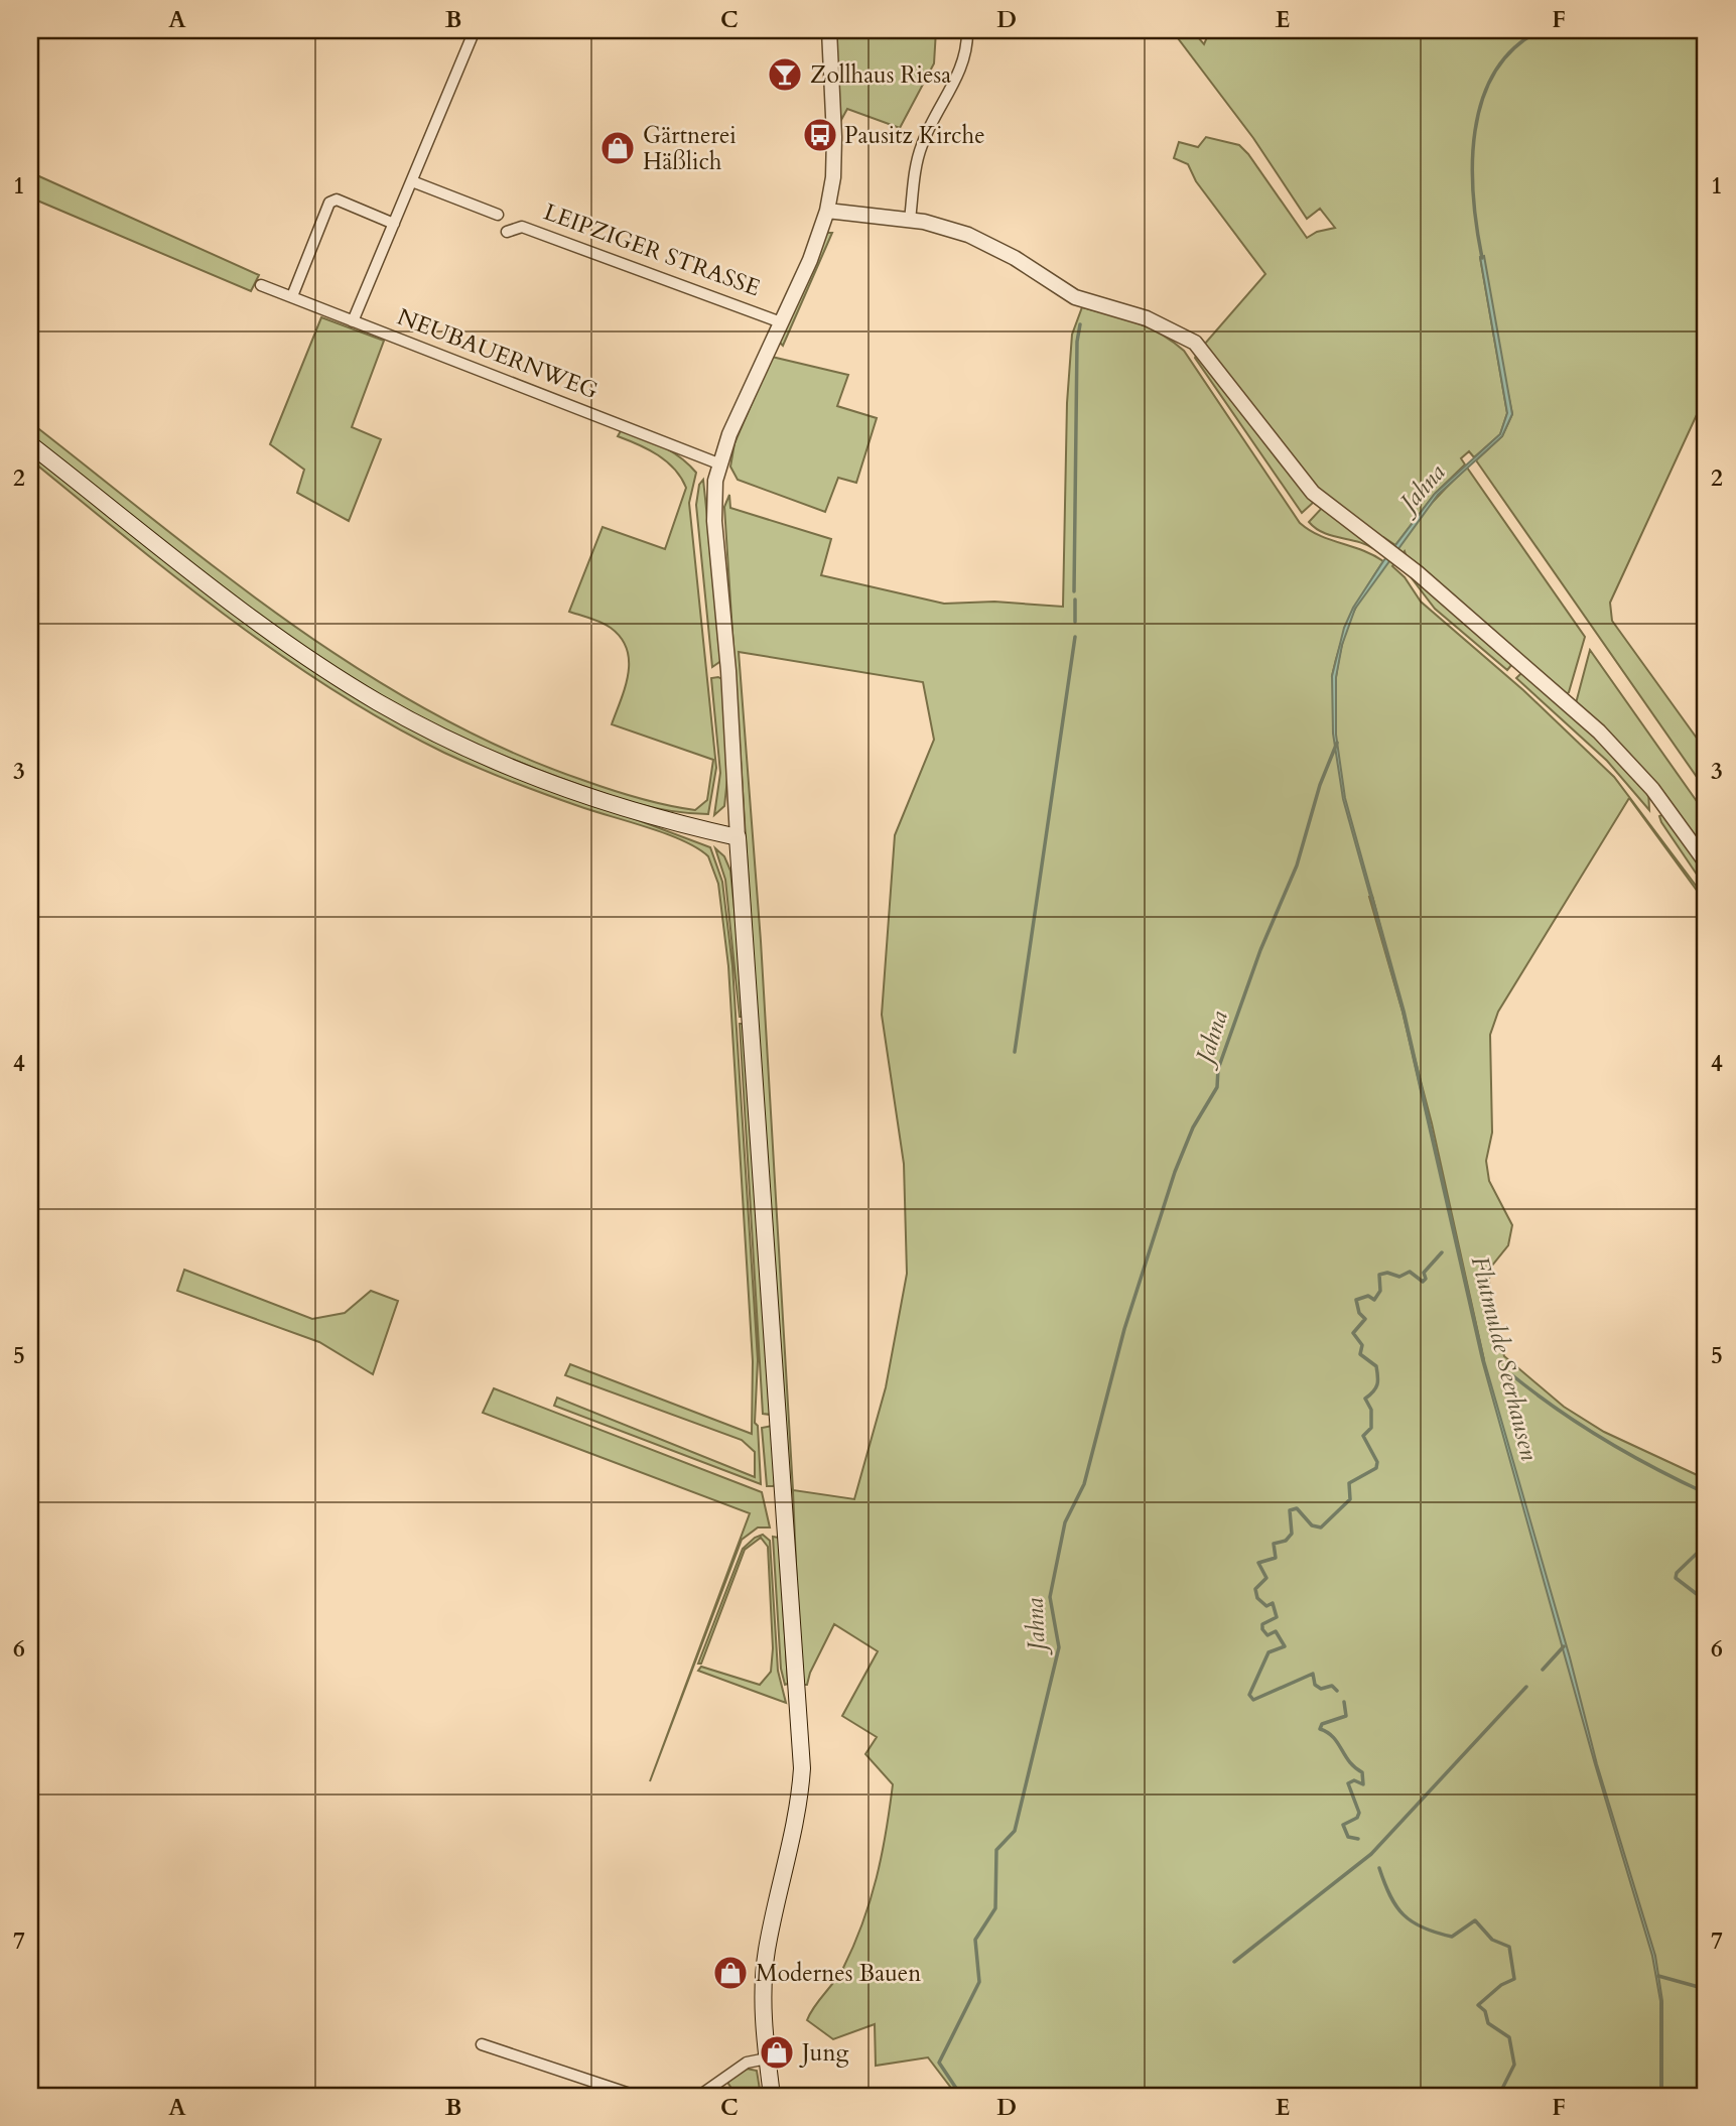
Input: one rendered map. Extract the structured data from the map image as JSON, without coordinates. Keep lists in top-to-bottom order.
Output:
{
  "streets": {
    "street": ["LEIPZIGER STRASSE", "NEUBAUERNWEG"]
  },
  "crossings": [
    ["LEIPZIGER STRASSE", "NEUBAUERNWEG"]
  ],
  "water": ["Jahna", "Flutmulde Seerhausen"],
  "places": {
    "bar": ["Zollhaus Riesa"],
    "bus stop": ["Pausitz Kirche"],
    "shop": ["Gärtnerei Häßlich", "Modernes Bauen", "Jung"]
  },
  "grid": {
    "columns": [
      "A",
      "B",
      "C",
      "D",
      "E",
      "F"
    ],
    "rows": [
      "1",
      "2",
      "3",
      "4",
      "5",
      "6",
      "7"
    ]
  }
}
